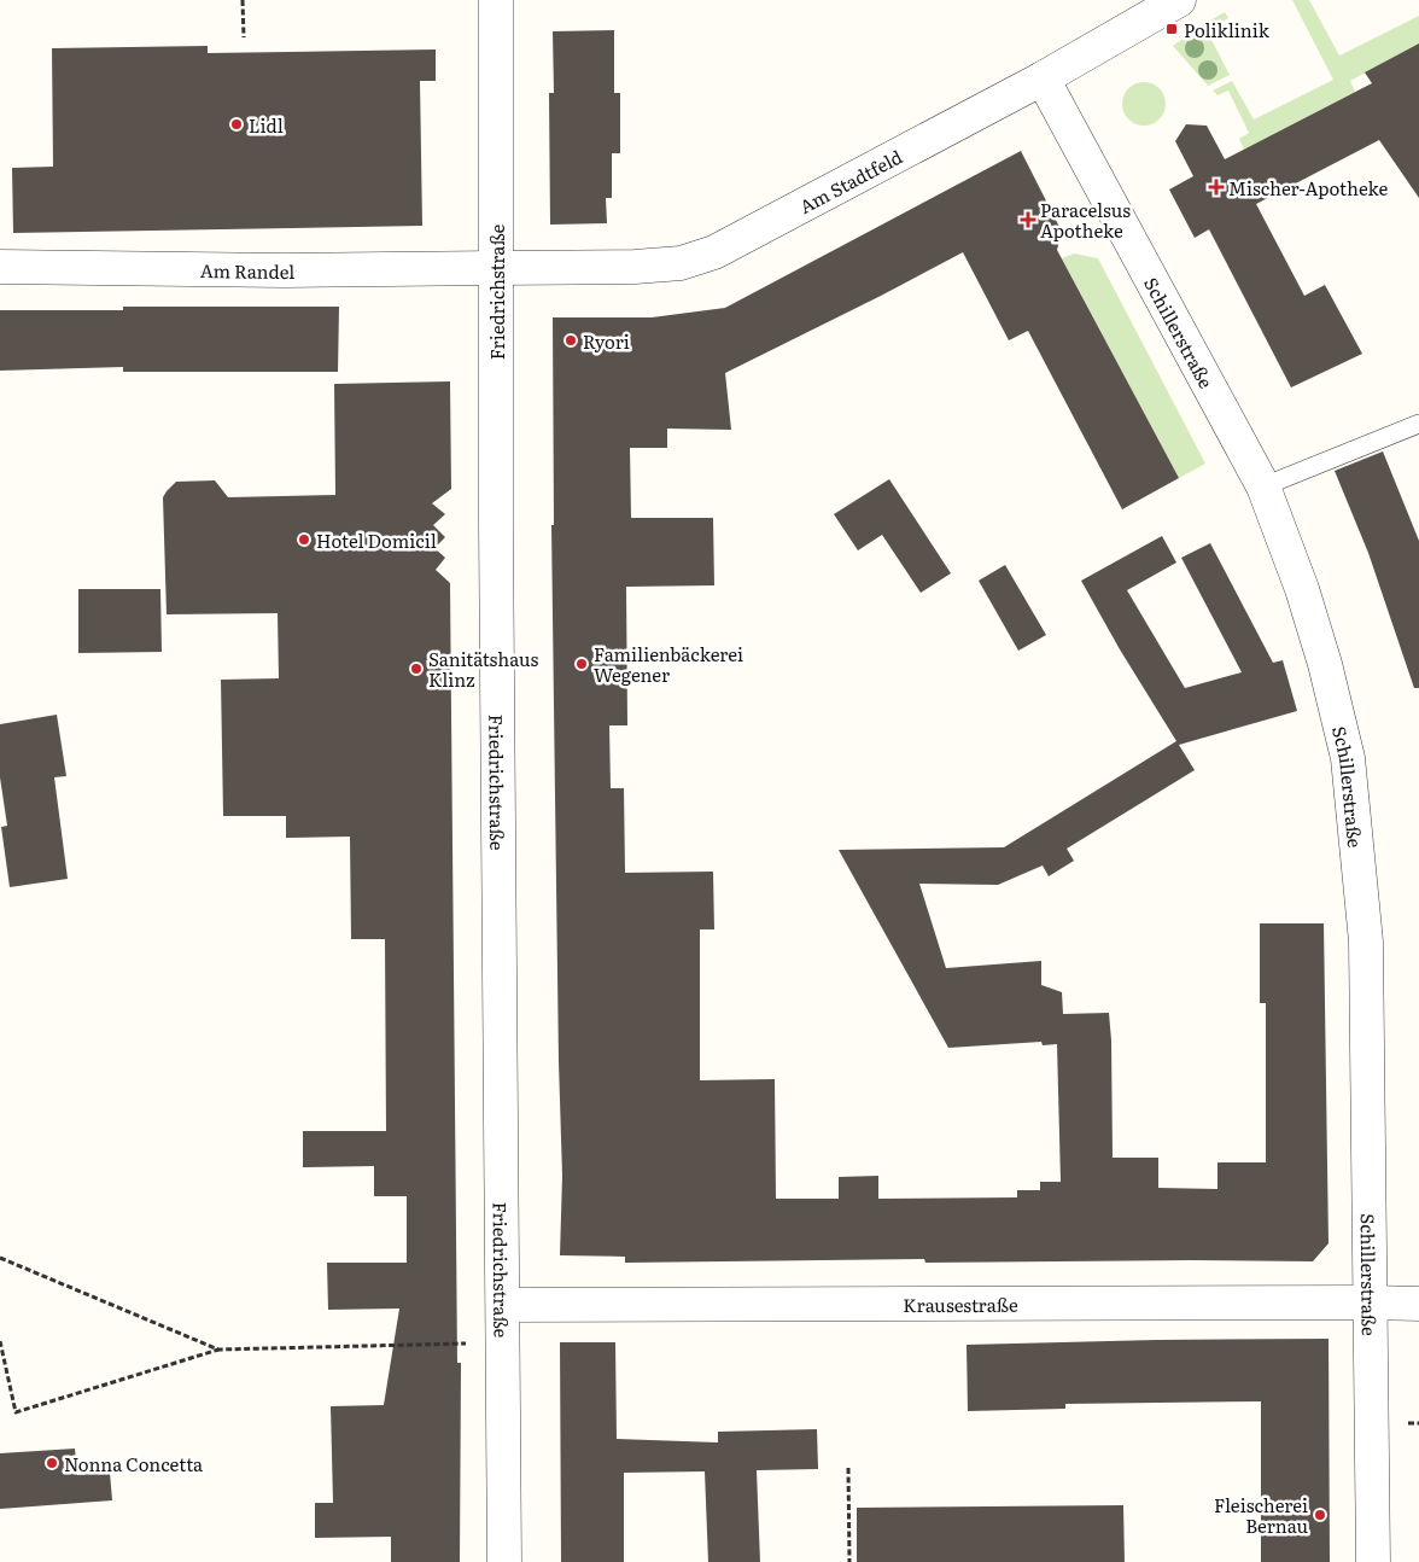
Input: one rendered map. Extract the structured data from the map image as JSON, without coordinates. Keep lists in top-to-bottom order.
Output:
{
  "streets": {
    "street": [
      "Am Stadtfeld",
      "Am Randel",
      "Friedrichstraße",
      "Schillerstraße",
      "Krausestraße"
    ]
  },
  "crossings": [
    ["Am Stadtfeld", "Am Randel"],
    ["Am Stadtfeld", "Friedrichstraße"],
    ["Am Stadtfeld", "Schillerstraße"],
    ["Am Randel", "Friedrichstraße"],
    ["Friedrichstraße", "Krausestraße"],
    ["Schillerstraße", "Krausestraße"]
  ],
  "places": {
    "transit": ["Poliklinik"],
    "other": [
      "Lidl",
      "Ryori",
      "Hotel Domicil",
      "Familienbäckerei Wegener",
      "Sanitätshaus Klinz",
      "Nonna Concetta",
      "Fleischerei Bernau"
    ],
    "health": ["Mischer-Apotheke", "Paracelsus Apotheke"]
  }
}
